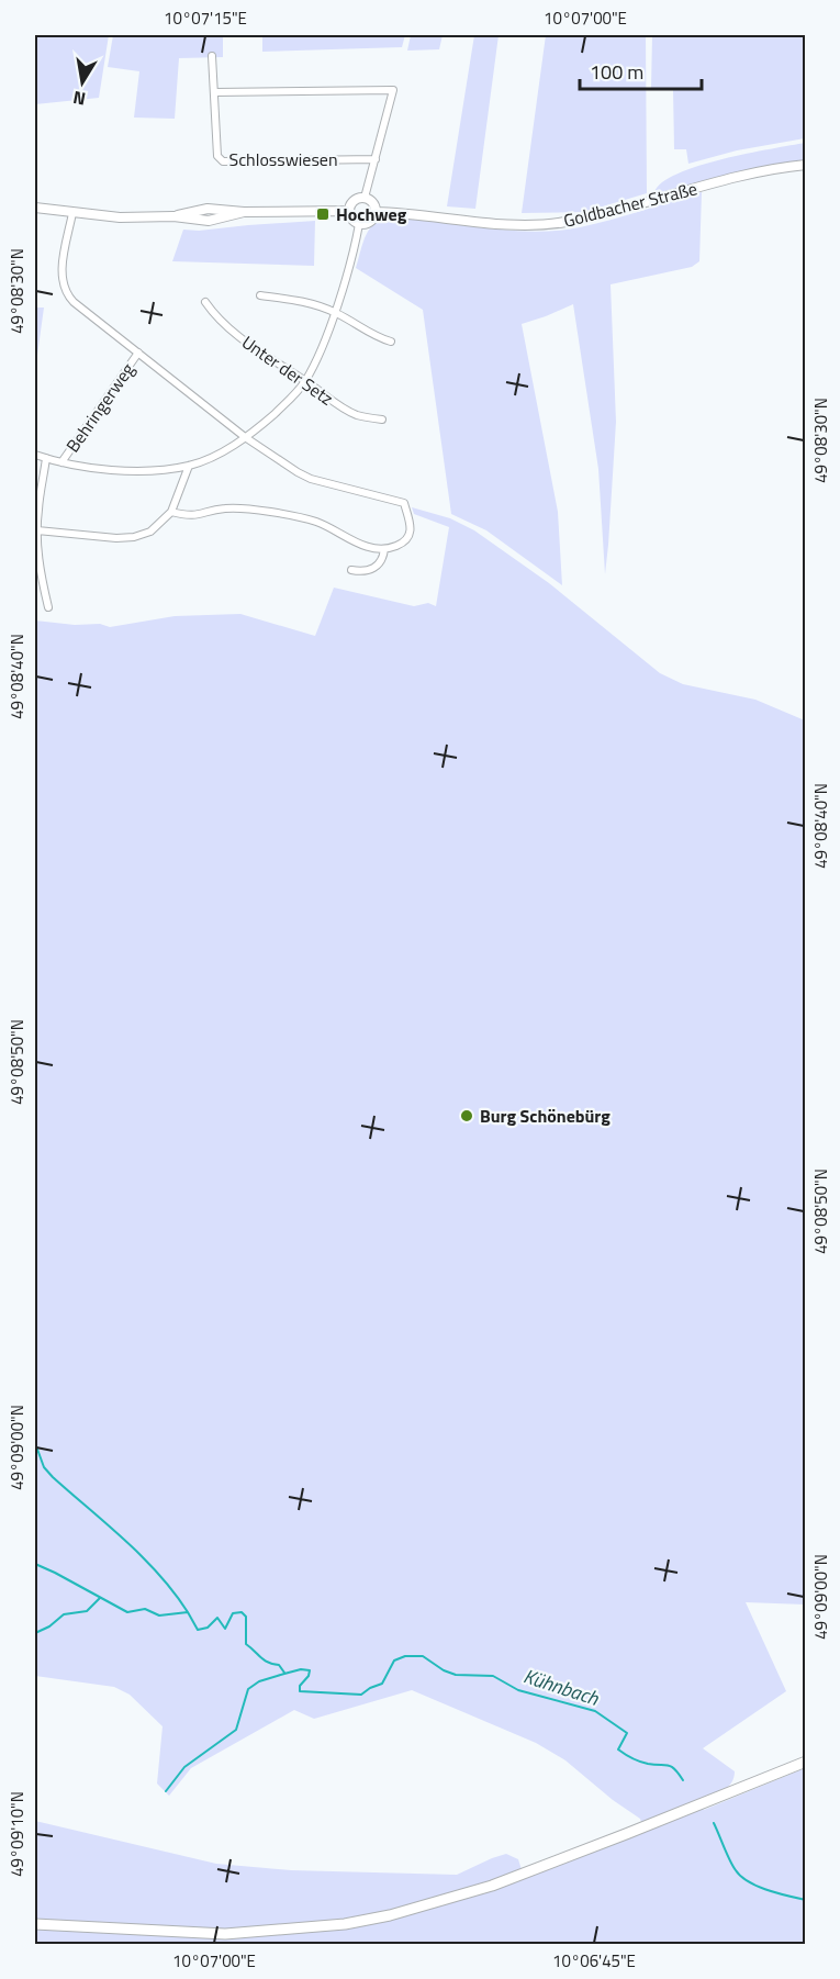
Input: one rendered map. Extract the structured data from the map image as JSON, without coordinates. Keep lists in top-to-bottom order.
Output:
{
  "streets": {
    "street": [
      "Schlosswiesen",
      "Goldbacher Straße",
      "Unter der Setz",
      "Behringerweg"
    ]
  },
  "water": ["Kühnbach"],
  "places": {
    "transit": ["Hochweg"],
    "other": ["Burg Schönebürg"]
  },
  "scale_bar": "100 m",
  "north": "bottom",
  "coordinates": [
    "10°07'15\"E",
    "10°07'00\"E",
    "49°08'30\"N",
    "49°08'40\"N",
    "49°08'50\"N",
    "49°09'00\"N",
    "49°09'10\"N",
    "10°06'45\"E"
  ]
}
